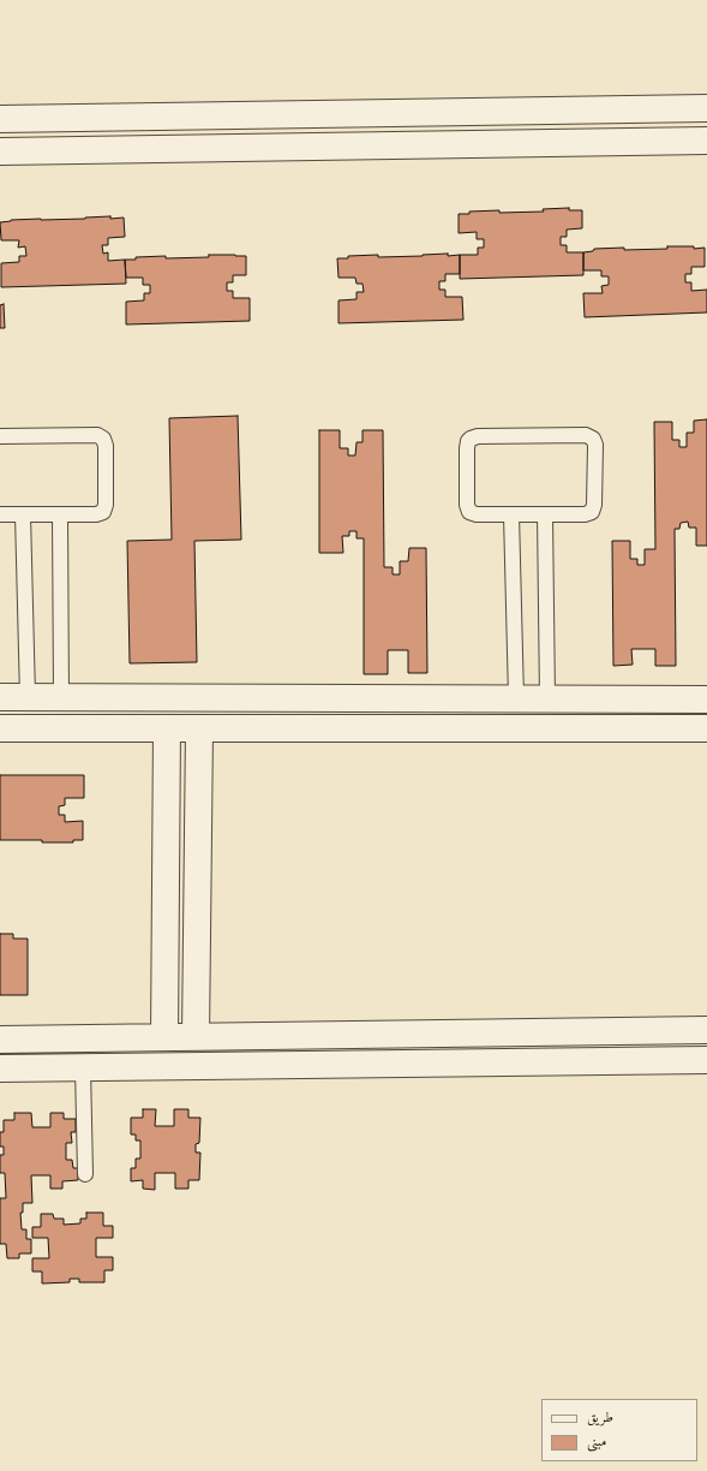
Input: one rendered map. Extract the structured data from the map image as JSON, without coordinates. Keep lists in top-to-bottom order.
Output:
{
  "legend": ["طريق", "مبنى"]
}
